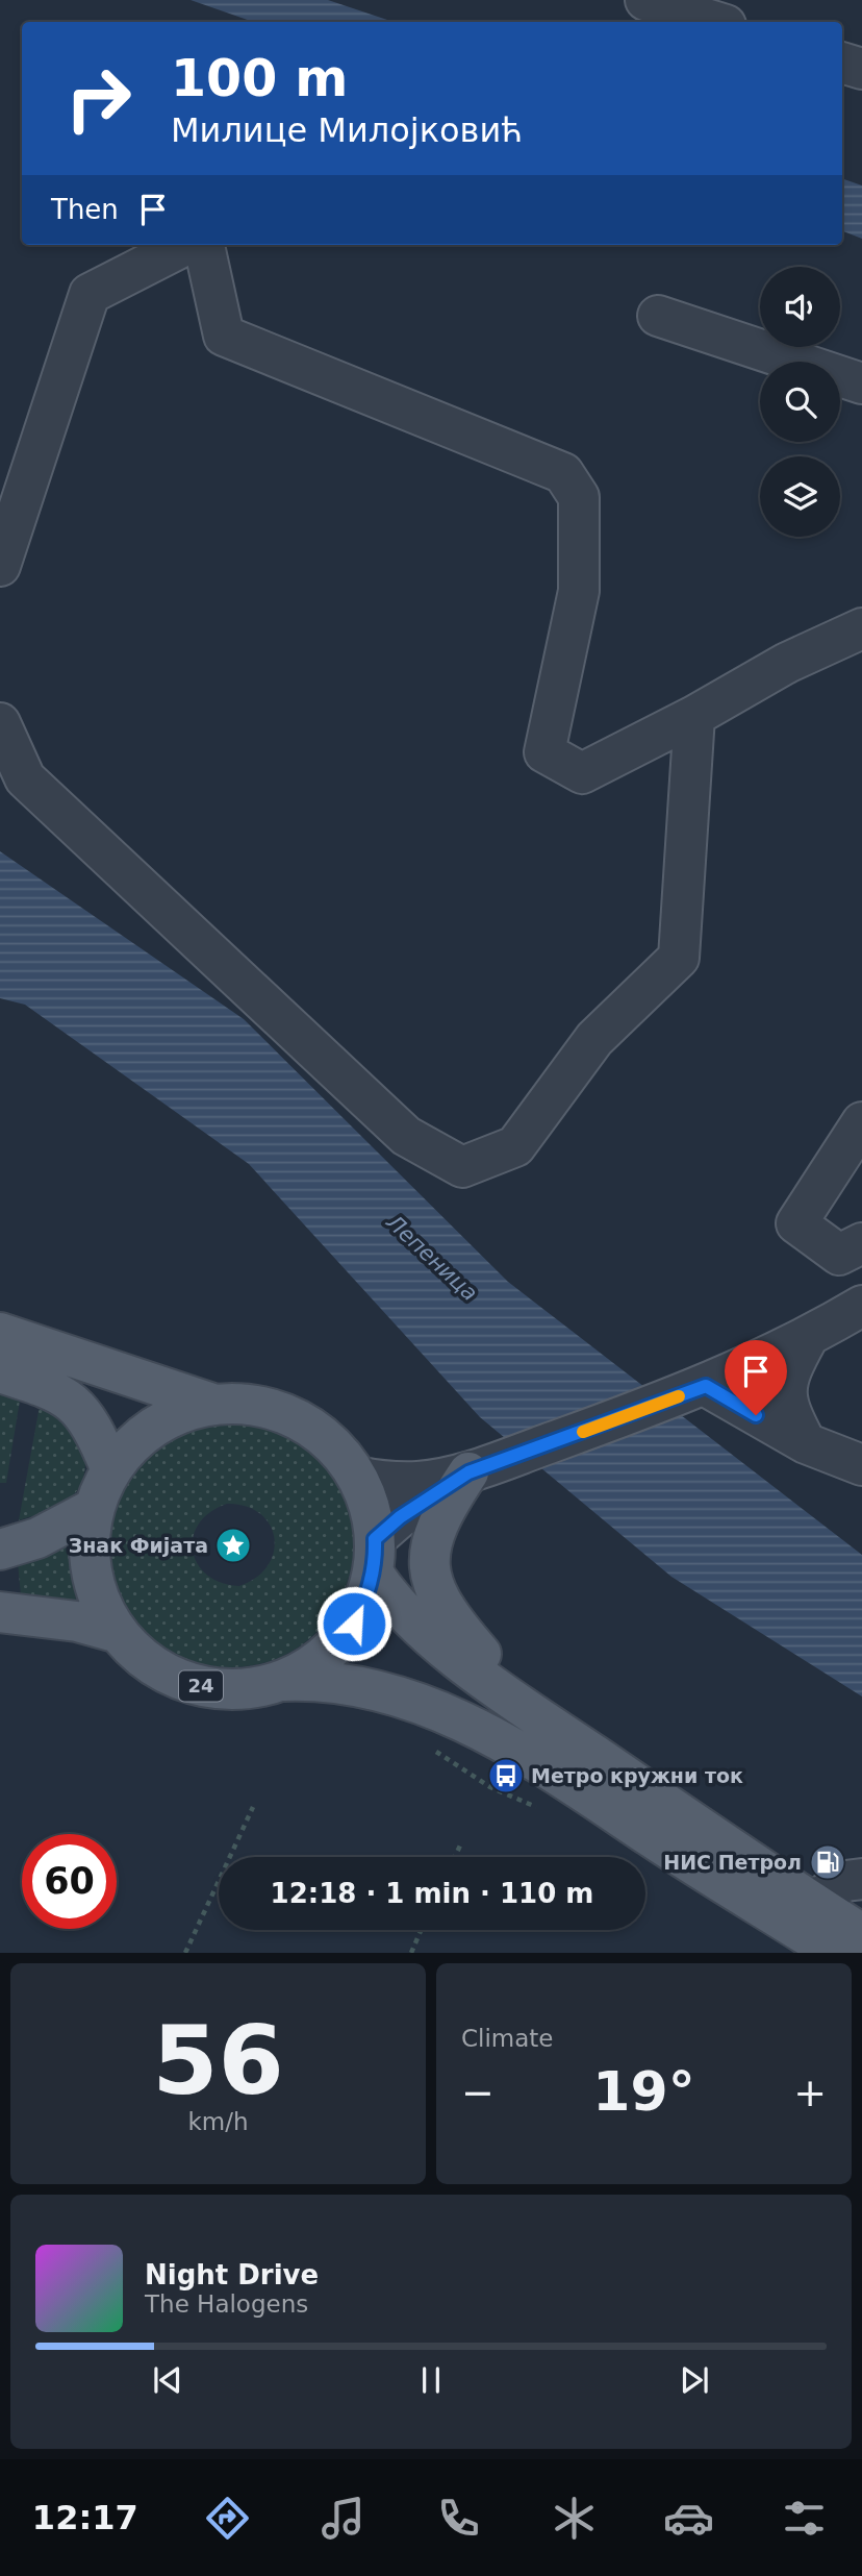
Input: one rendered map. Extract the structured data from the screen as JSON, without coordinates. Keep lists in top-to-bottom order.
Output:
{
  "streets": {
    "main road": ["24"]
  },
  "water": ["Лепеница"],
  "places": {
    "place": ["Знак Фијата"],
    "bus stop": ["Метро кружни ток"],
    "fuel station": ["НИС Петрол"]
  },
  "page": {
    "turn": ["100 m", "Милице Милојковић"],
    "then": "Then",
    "limit": "60",
    "trip": "12:18 · 1 min · 110 m",
    "tile": [
      ["56", "km/h"],
      "Climate"
    ],
    "heat": ["−", "19°", "+"],
    "song": ["Night Drive", "The Halogens"],
    "tabs": "12:17"
  }
}
